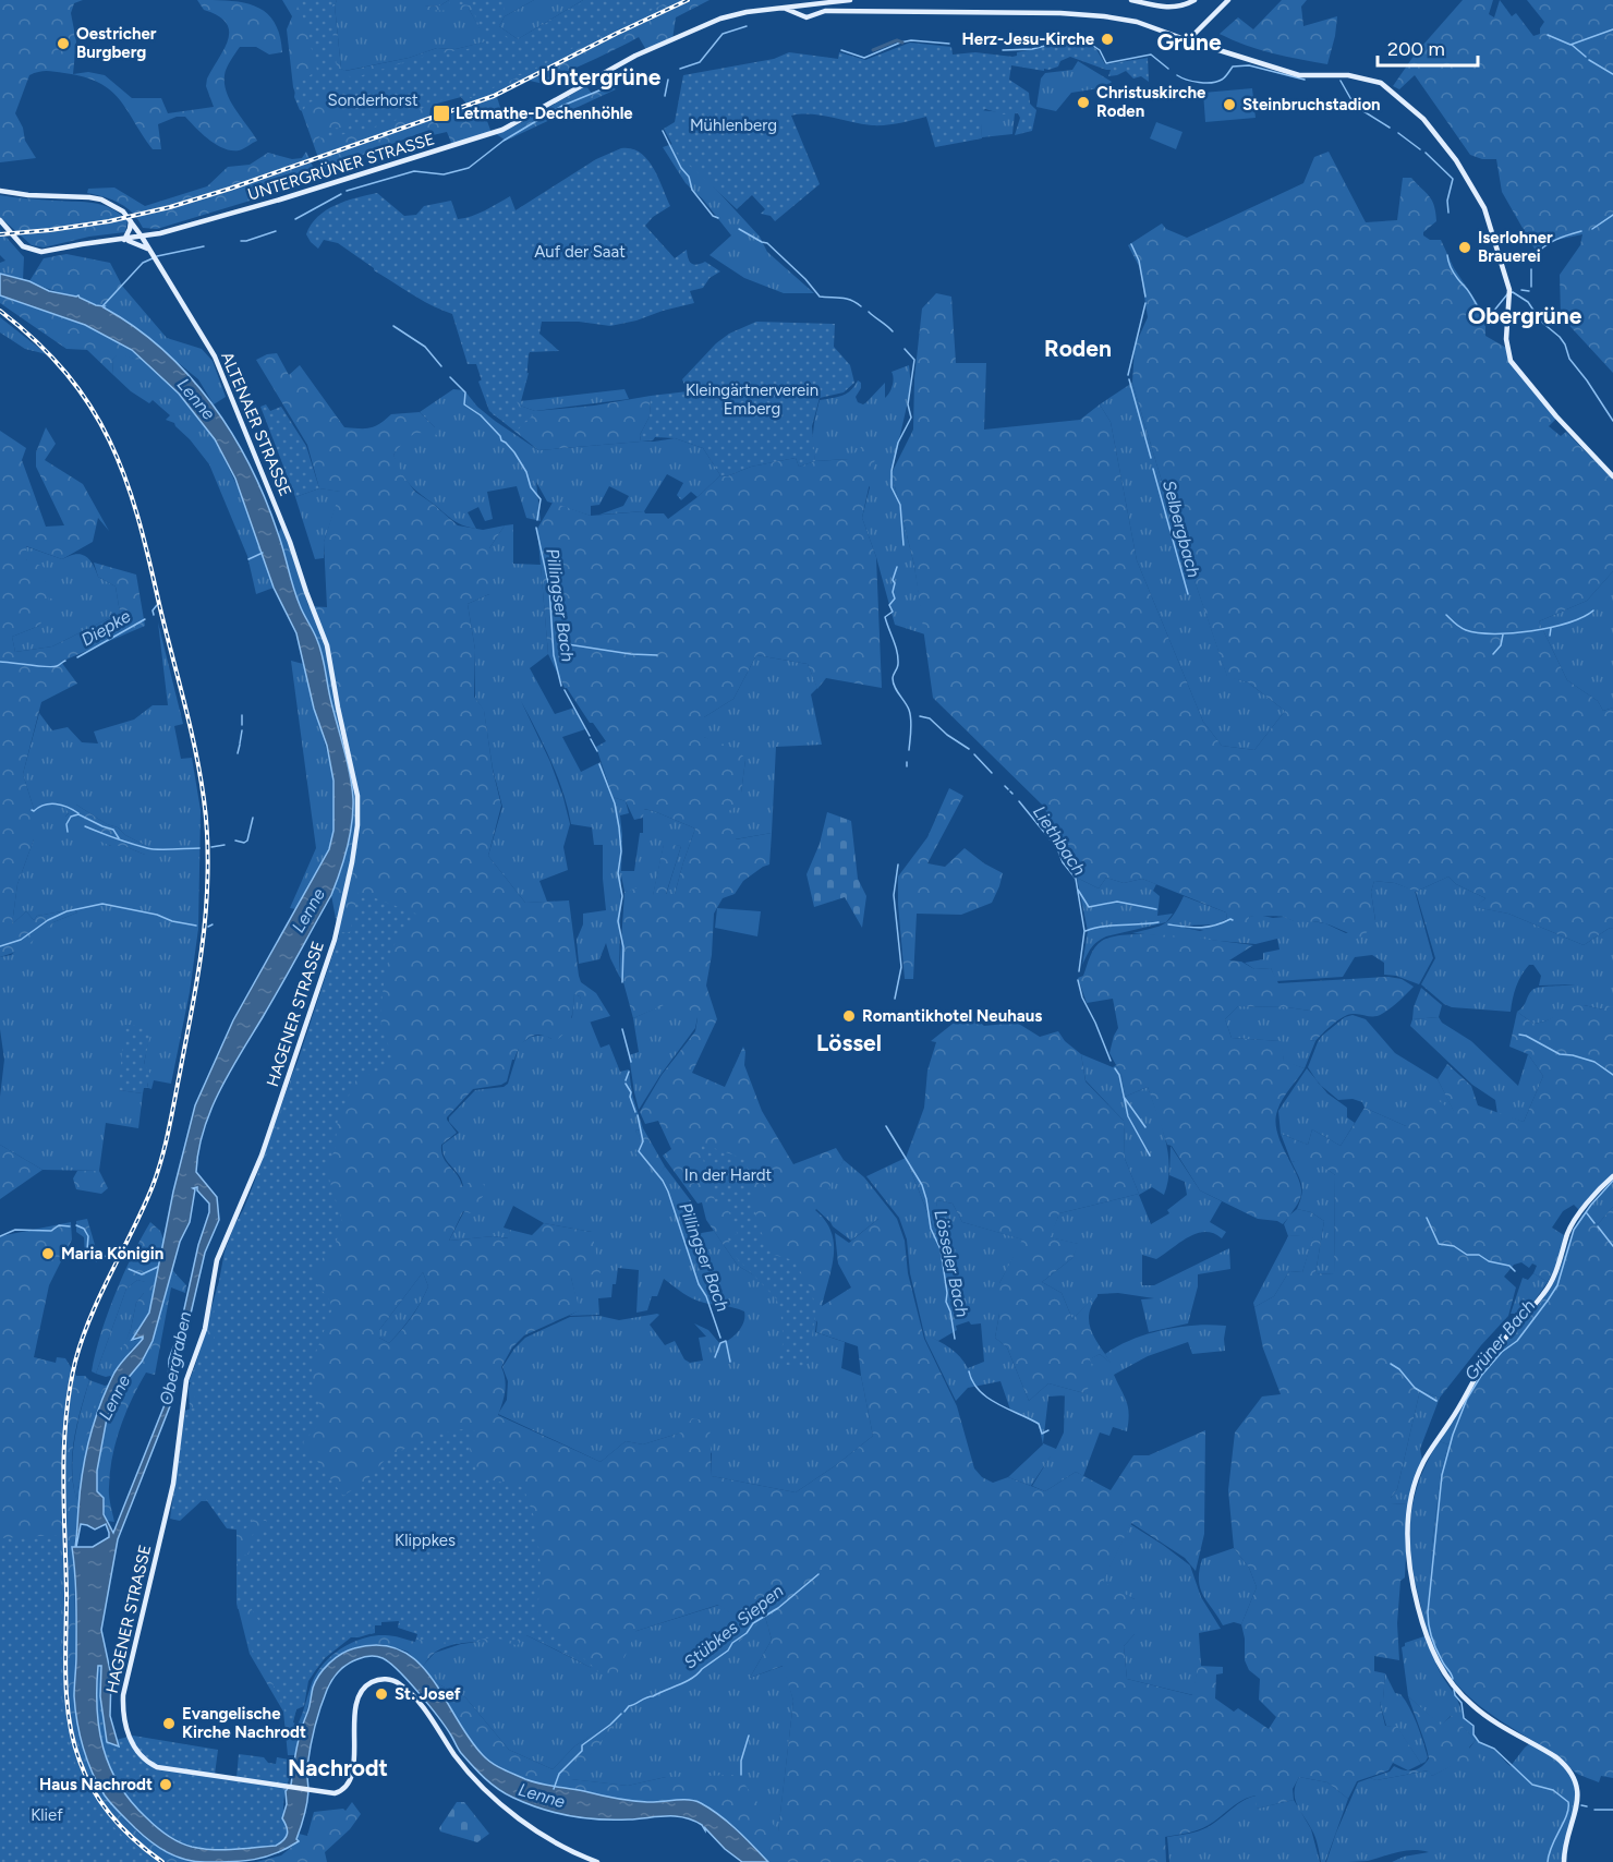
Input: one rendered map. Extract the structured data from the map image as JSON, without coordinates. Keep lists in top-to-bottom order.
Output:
{
  "streets": {
    "main road": ["UNTERGRÜNER STRASSE", "ALTENAER STRASSE", "HAGENER STRASSE"]
  },
  "crossings": [
    ["UNTERGRÜNER STRASSE", "ALTENAER STRASSE"],
    ["ALTENAER STRASSE", "HAGENER STRASSE"]
  ],
  "districts": [
    "Grüne",
    "Untergrüne",
    "Obergrüne",
    "Roden",
    "Lössel",
    "Nachrodt"
  ],
  "water": [
    "Lenne",
    "Selbergbach",
    "Pillingser Bach",
    "Diepke",
    "Liethbach",
    "Lösseler Bach",
    "Grüner Bach",
    "Obergraben",
    "Stübkes Siepen"
  ],
  "parks": [
    "Sonderhorst",
    "Mühlenberg",
    "Auf der Saat",
    "Kleingärtnerverein Emberg",
    "In der Hardt",
    "Klippkes",
    "Klief"
  ],
  "places": {
    "other": [
      "Herz-Jesu-Kirche",
      "Oestricher Burgberg",
      "Christuskirche Roden",
      "Steinbruchstadion",
      "Iserlohner Brauerei",
      "Romantikhotel Neuhaus",
      "Maria Königin",
      "St. Josef",
      "Evangelische Kirche Nachrodt",
      "Haus Nachrodt"
    ],
    "transit": ["Letmathe-Dechenhöhle"]
  },
  "scale_bar": "200 m"
}
